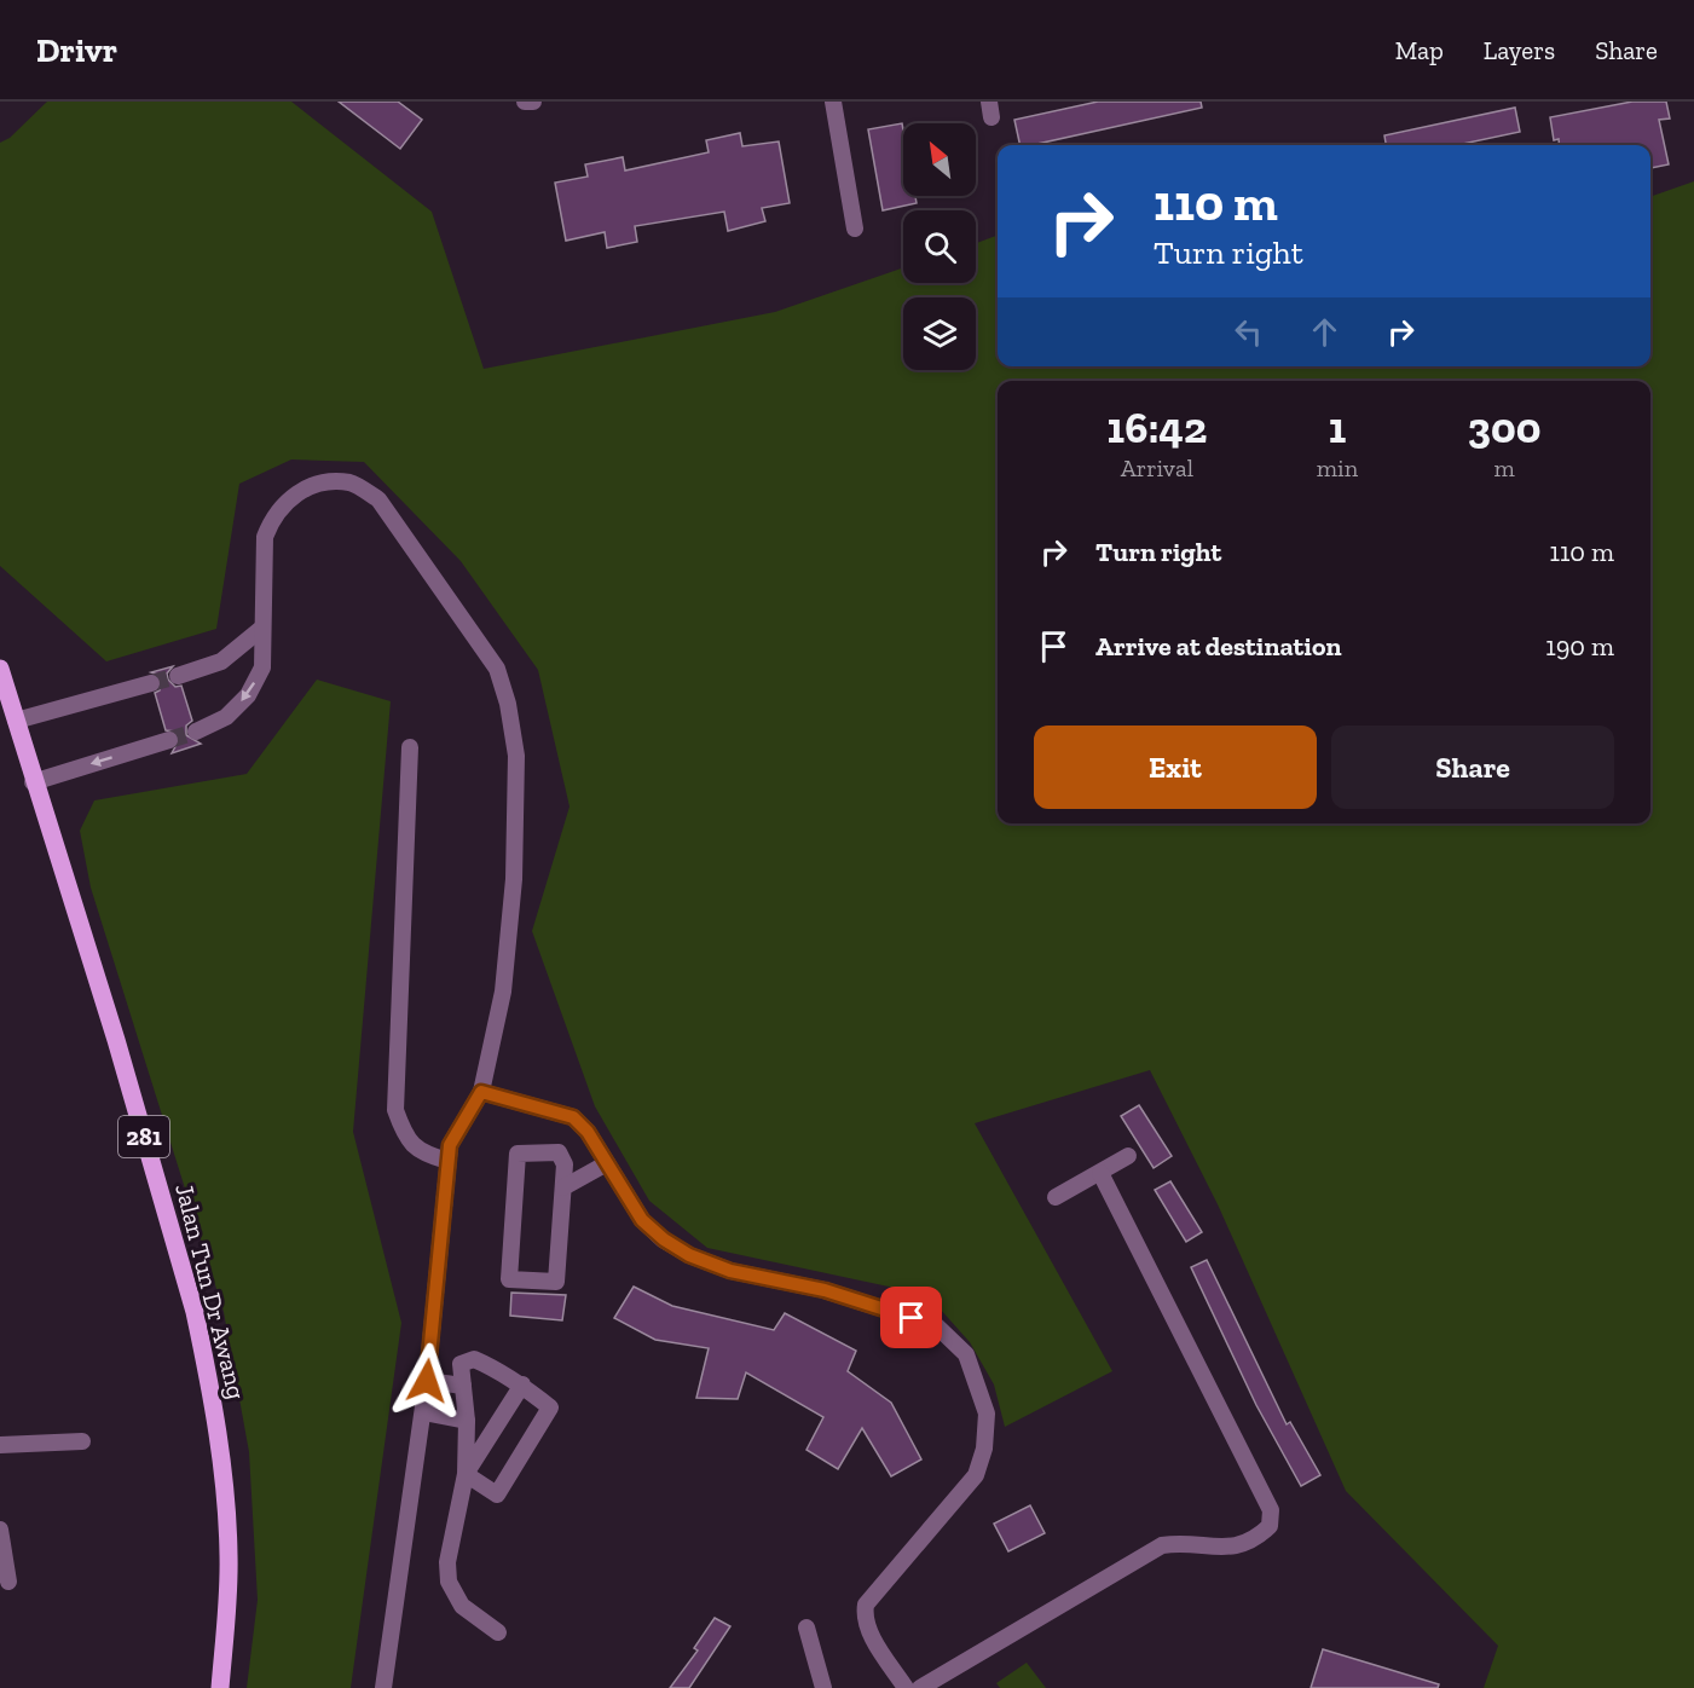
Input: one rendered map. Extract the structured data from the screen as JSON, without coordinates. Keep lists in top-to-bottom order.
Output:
{
  "streets": {
    "main road": ["281", "Jalan Tun Dr Awang"]
  },
  "north": "top left",
  "page": {
    "header": "Drivr",
    "nav": ["Map", "Layers", "Share"],
    "turn": ["110 m", "Turn right"],
    "eta": [
      "16:42",
      "Arrival",
      "1",
      "min",
      "300",
      "m"
    ],
    "list": [
      {
        "name": "Turn right",
        "value": "110 m"
      },
      {
        "name": "Arrive at destination",
        "value": "190 m"
      }
    ],
    "buttons": ["Exit", "Share"]
  }
}
